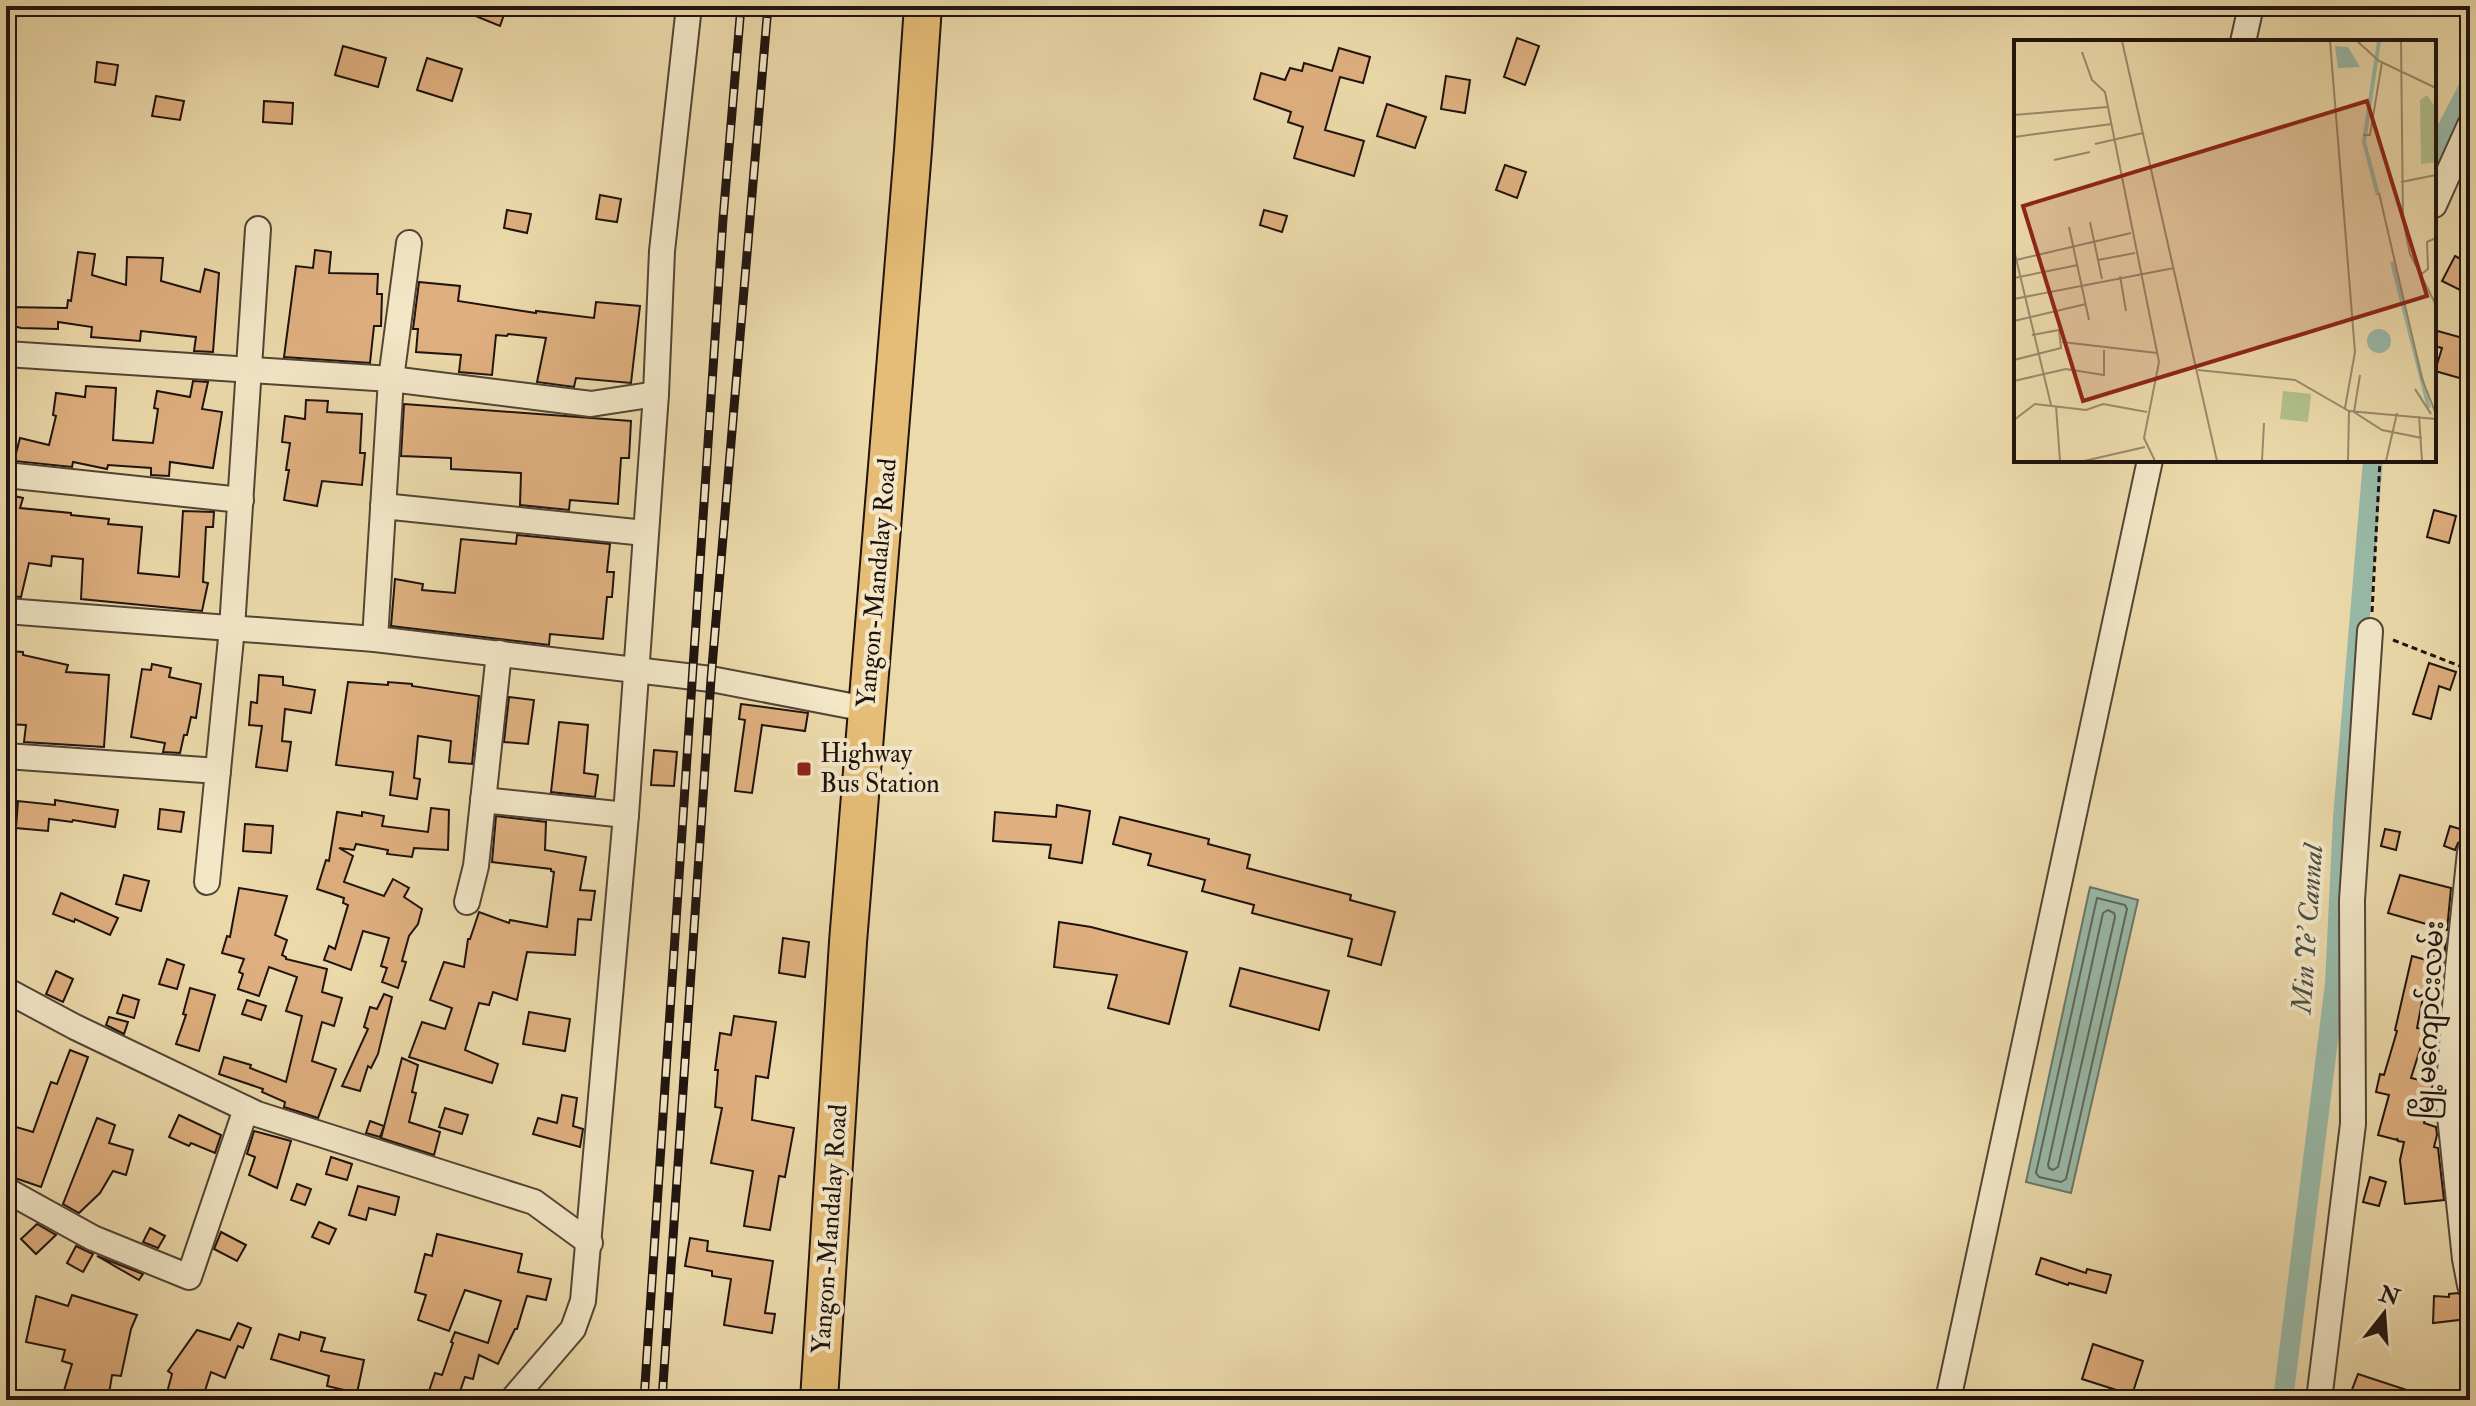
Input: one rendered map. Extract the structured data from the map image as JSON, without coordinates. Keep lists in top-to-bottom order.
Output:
{
  "streets": {
    "highway": ["Yangon-Mandalay Road"],
    "street": ["မြို့မကျောင်းလမ်း"]
  },
  "water": ["Min Ye' Cannal"],
  "places": {
    "transit": ["Highway Bus Station"]
  },
  "north": "top"
}
